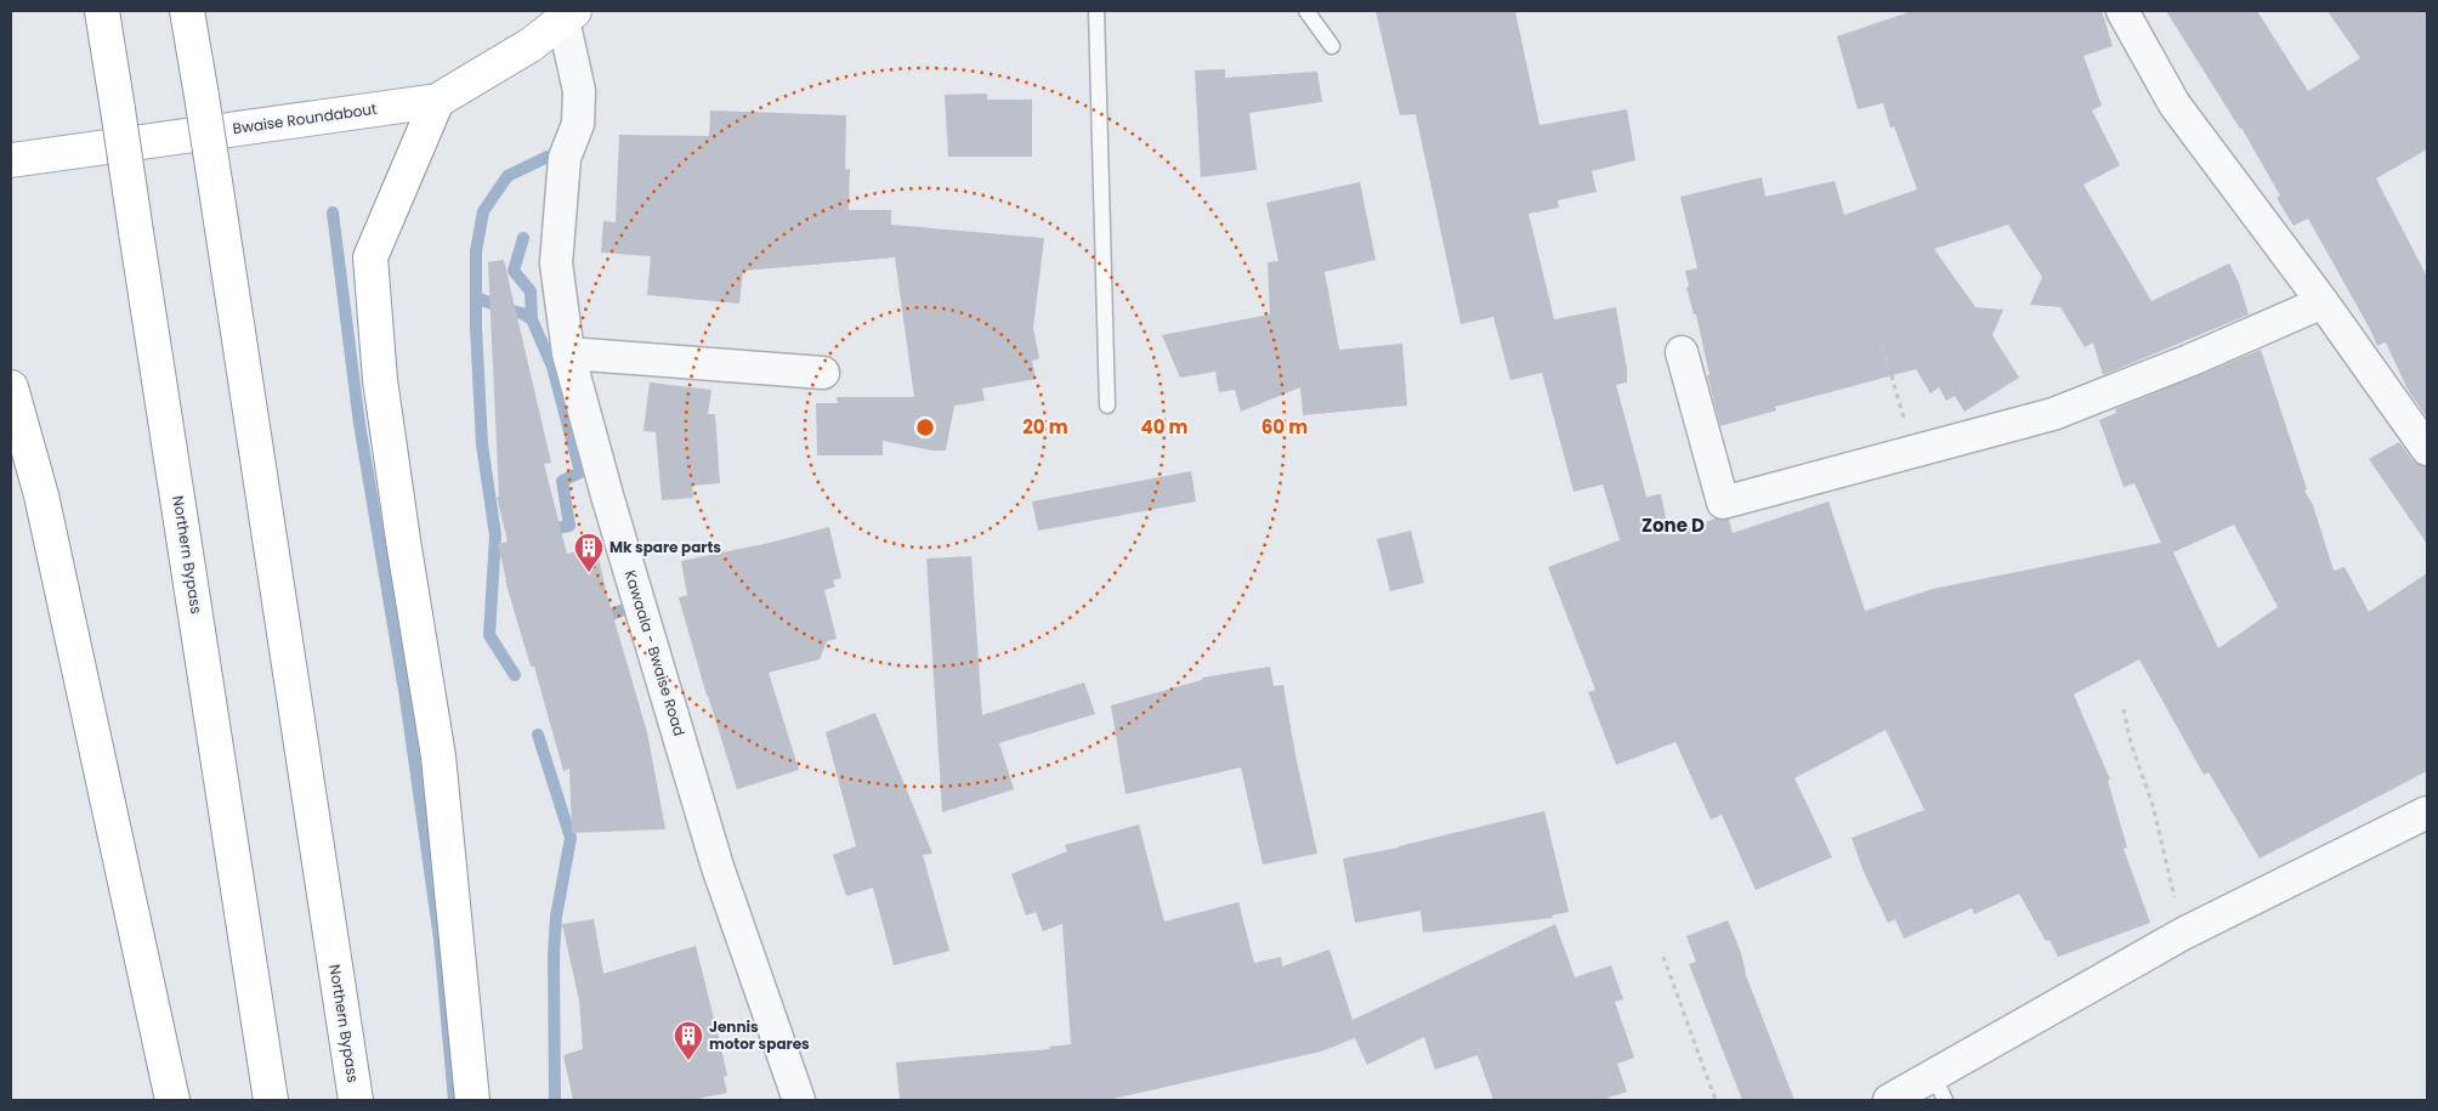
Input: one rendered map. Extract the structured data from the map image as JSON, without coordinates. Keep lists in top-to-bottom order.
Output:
{
  "streets": {
    "main road": ["Bwaise Roundabout", "Northern Bypass"],
    "street": ["Kawaala - Bwaise Road"]
  },
  "crossings": [
    ["Bwaise Roundabout", "Kawaala - Bwaise Road"]
  ],
  "districts": ["Zone D"],
  "places": {
    "building": ["Mk spare parts", "Jennis motor spares"]
  },
  "rings": ["20 m", "40 m", "60 m"]
}
